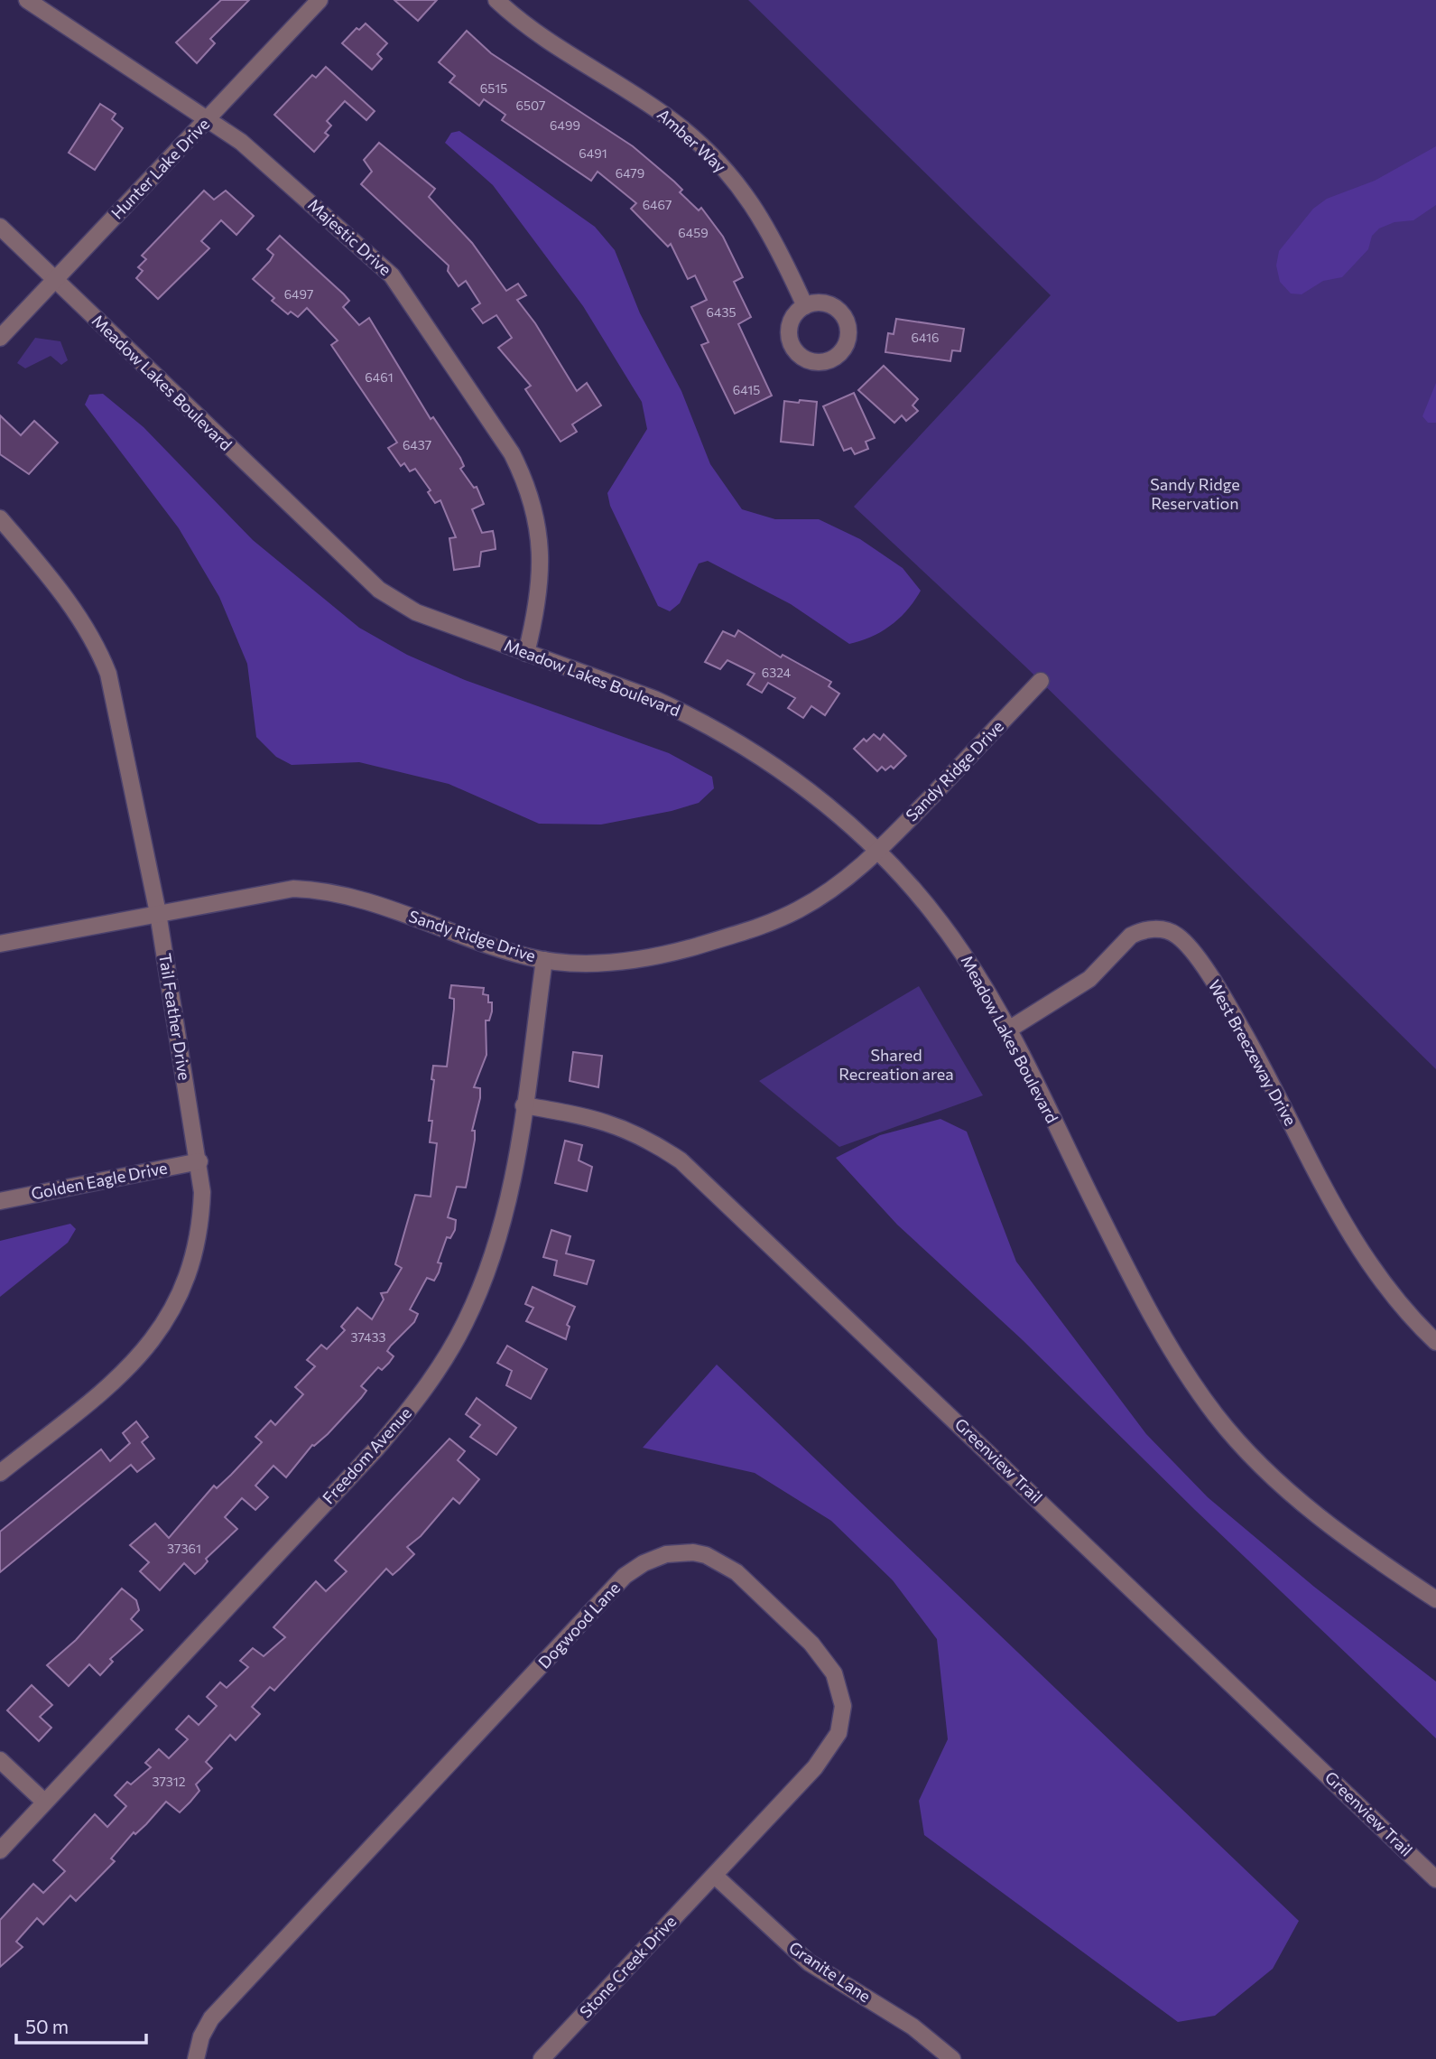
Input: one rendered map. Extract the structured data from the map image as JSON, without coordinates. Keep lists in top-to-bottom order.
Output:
{
  "streets": {
    "street": [
      "Amber Way",
      "Hunter Lake Drive",
      "Majestic Drive",
      "Meadow Lakes Boulevard",
      "Sandy Ridge Drive",
      "Tail Feather Drive",
      "West Breezeway Drive",
      "Golden Eagle Drive",
      "Freedom Avenue",
      "Greenview Trail",
      "Dogwood Lane",
      "Stone Creek Drive",
      "Granite Lane"
    ]
  },
  "crossings": [
    ["Hunter Lake Drive", "Majestic Drive"],
    ["Hunter Lake Drive", "Meadow Lakes Boulevard"],
    ["Majestic Drive", "Meadow Lakes Boulevard"],
    ["Meadow Lakes Boulevard", "Sandy Ridge Drive"],
    ["Meadow Lakes Boulevard", "West Breezeway Drive"],
    ["Sandy Ridge Drive", "Tail Feather Drive"],
    ["Sandy Ridge Drive", "Freedom Avenue"],
    ["Tail Feather Drive", "Golden Eagle Drive"],
    ["Freedom Avenue", "Greenview Trail"],
    ["Dogwood Lane", "Stone Creek Drive"],
    ["Dogwood Lane", "Granite Lane"],
    ["Stone Creek Drive", "Granite Lane"]
  ],
  "parks": ["Sandy Ridge Reservation", "Shared Recreation area"],
  "house_numbers": [
    "6515",
    "6507",
    "6499",
    "6491",
    "6479",
    "6467",
    "6459",
    "6497",
    "6435",
    "6416",
    "6461",
    "6415",
    "6437",
    "6324",
    "37433",
    "37361",
    "37312"
  ],
  "scale_bar": "50 m"
}
